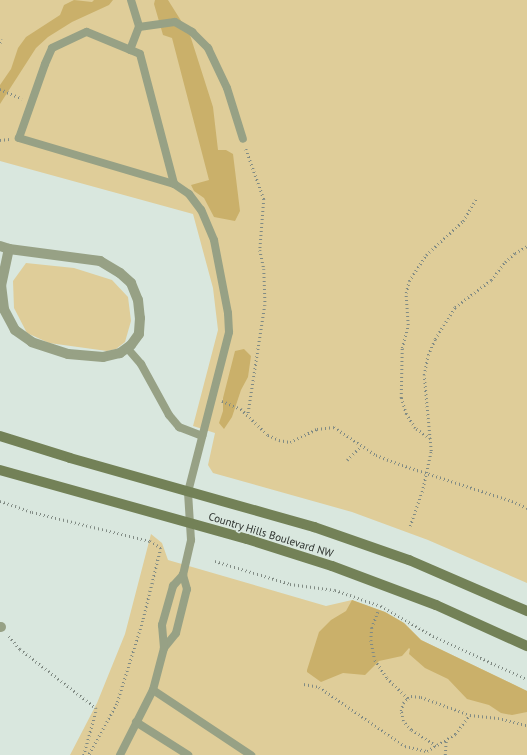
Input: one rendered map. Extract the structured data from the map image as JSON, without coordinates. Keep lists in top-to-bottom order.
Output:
{
  "streets": {
    "main road": ["Country Hills Boulevard NW"]
  }
}
